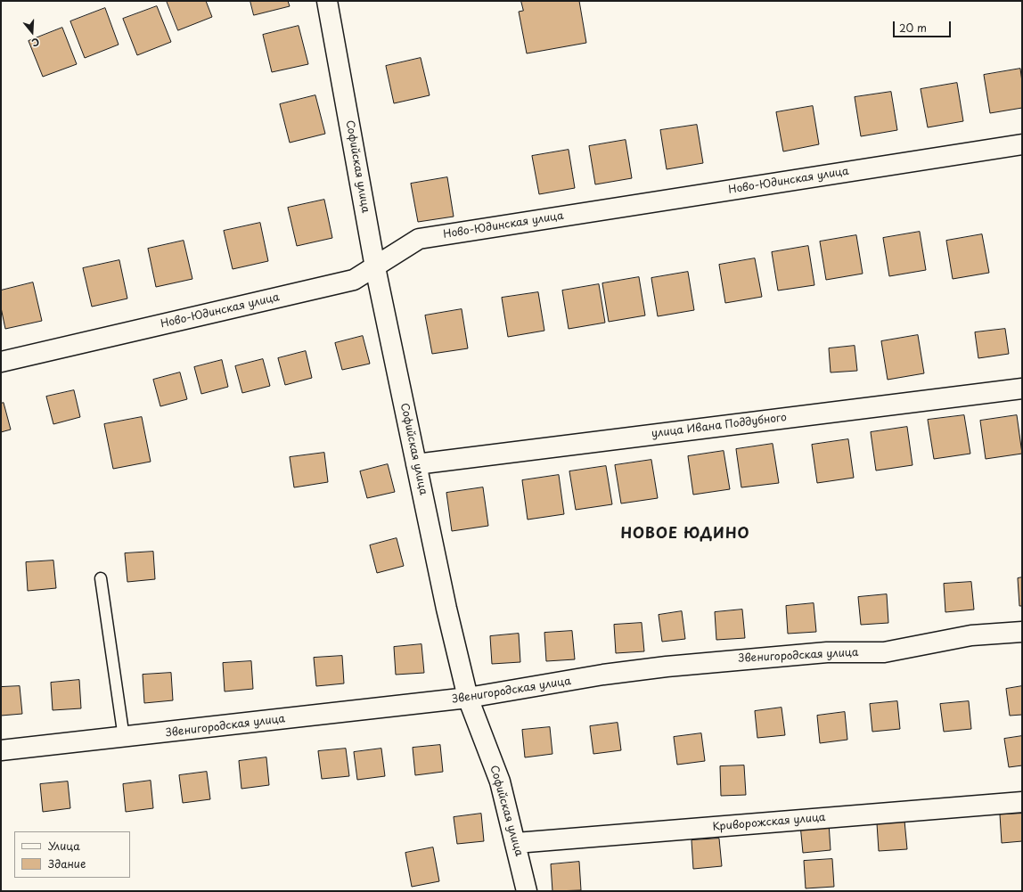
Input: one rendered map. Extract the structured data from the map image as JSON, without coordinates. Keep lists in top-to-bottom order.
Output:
{
  "streets": {
    "street": [
      "Софийская улица",
      "Ново-Юдинская улица",
      "улица Ивана Поддубного",
      "Звенигородская улица",
      "Криворожская улица"
    ]
  },
  "crossings": [
    ["Софийская улица", "Ново-Юдинская улица"],
    ["Софийская улица", "улица Ивана Поддубного"],
    ["Софийская улица", "Звенигородская улица"],
    ["Софийская улица", "Криворожская улица"]
  ],
  "districts": ["НОВОЕ ЮДИНО"],
  "legend": ["Улица", "Здание"],
  "scale_bar": "20 m",
  "north": "bottom"
}
